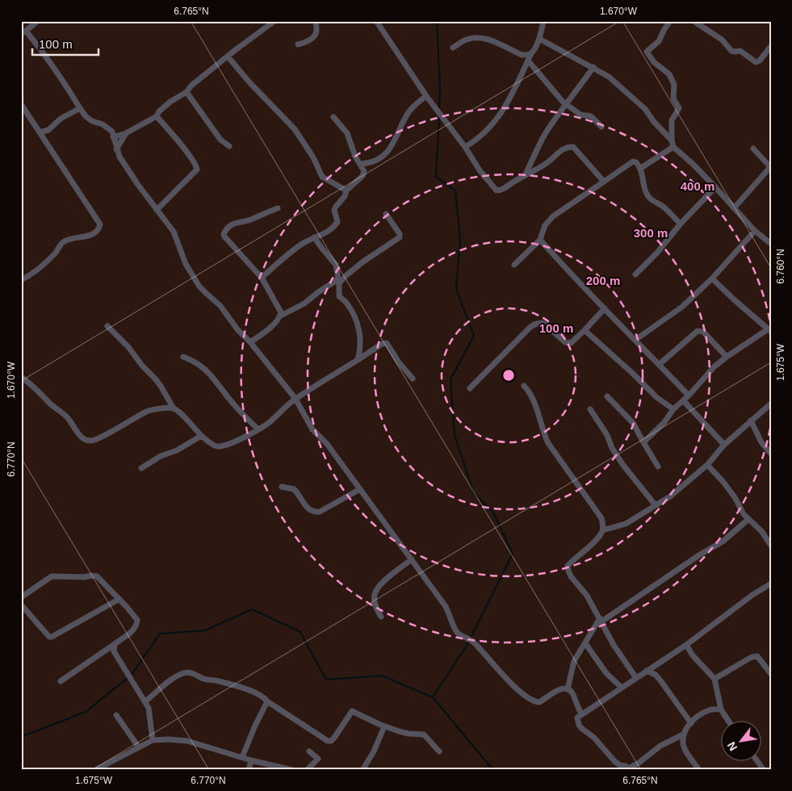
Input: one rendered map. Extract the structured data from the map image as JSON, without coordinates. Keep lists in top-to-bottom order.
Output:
{
  "scale_bar": "100 m",
  "north": "bottom left",
  "coordinates": [
    "6.765°N",
    "1.670°W",
    "6.760°N",
    "1.675°W",
    "6.770°N"
  ],
  "rings": [
    "400 m",
    "300 m",
    "200 m",
    "100 m"
  ]
}
